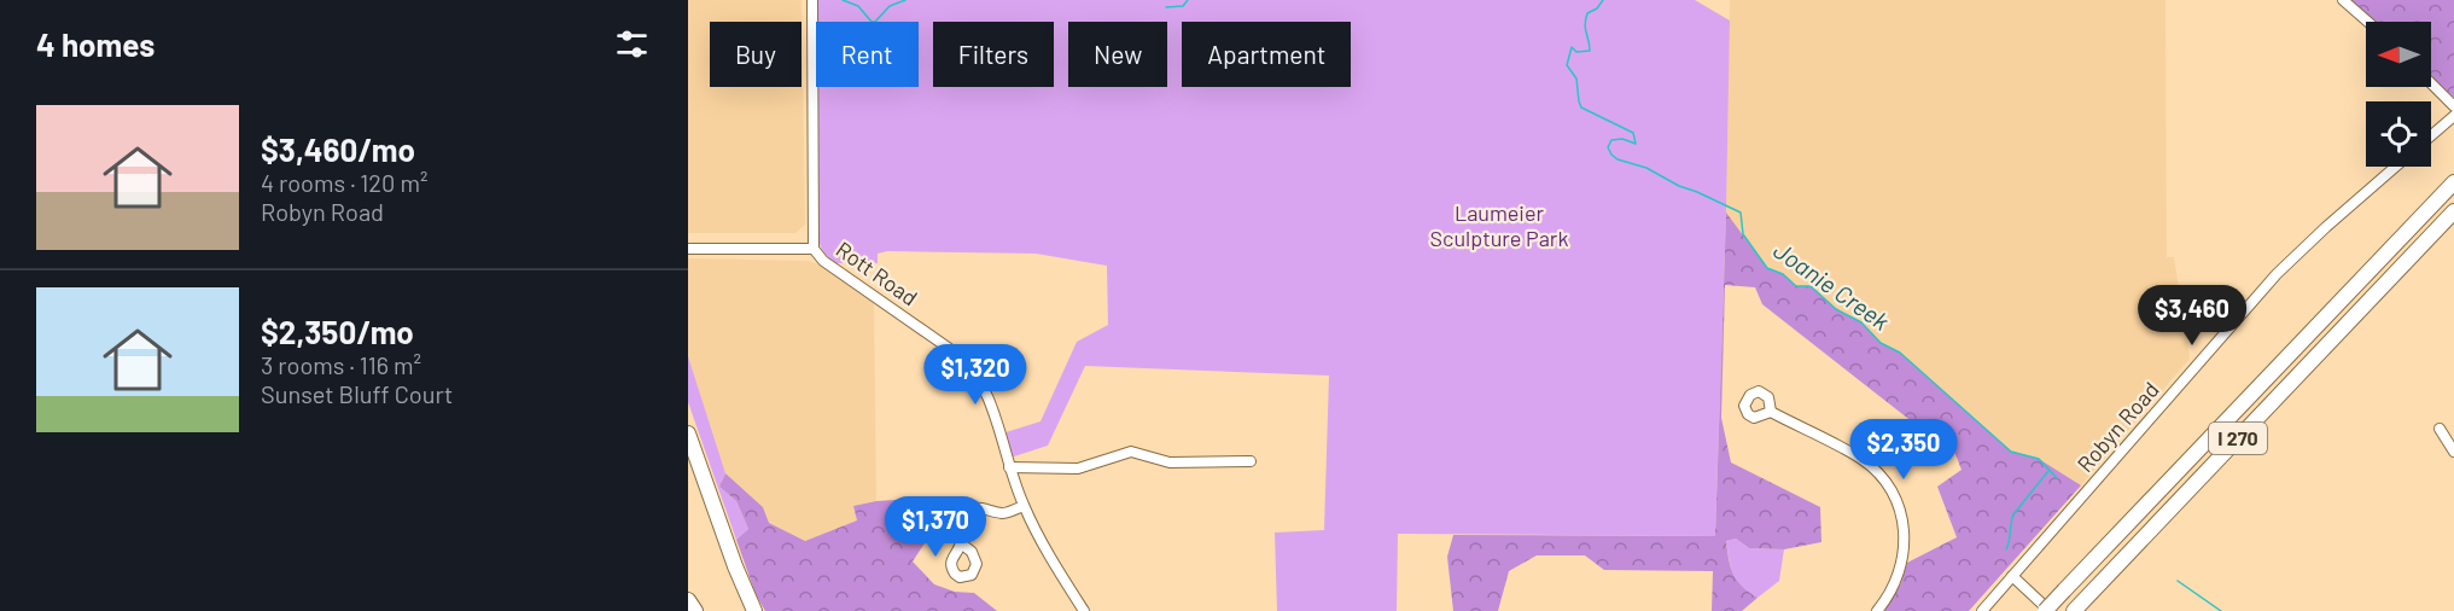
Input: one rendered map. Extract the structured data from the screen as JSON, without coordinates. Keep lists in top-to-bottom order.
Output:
{
  "streets": {
    "highway": ["I 270"],
    "street": ["Rott Road", "Robyn Road"]
  },
  "water": ["Joanie Creek"],
  "parks": ["Laumeier Sculpture Park"],
  "north": "left",
  "page": {
    "heading": "4 homes",
    "chip": [
      "Buy",
      "Rent",
      "Filters",
      "New",
      "Apartment"
    ],
    "list": [
      {
        "name": "$3,460/mo",
        "note": "4 rooms · 120 m² · Robyn Road"
      },
      {
        "name": "$2,350/mo",
        "note": "3 rooms · 116 m² · Sunset Bluff Court"
      }
    ],
    "price": [
      "$3,460",
      "$1,320",
      "$2,350",
      "$1,370"
    ]
  }
}
